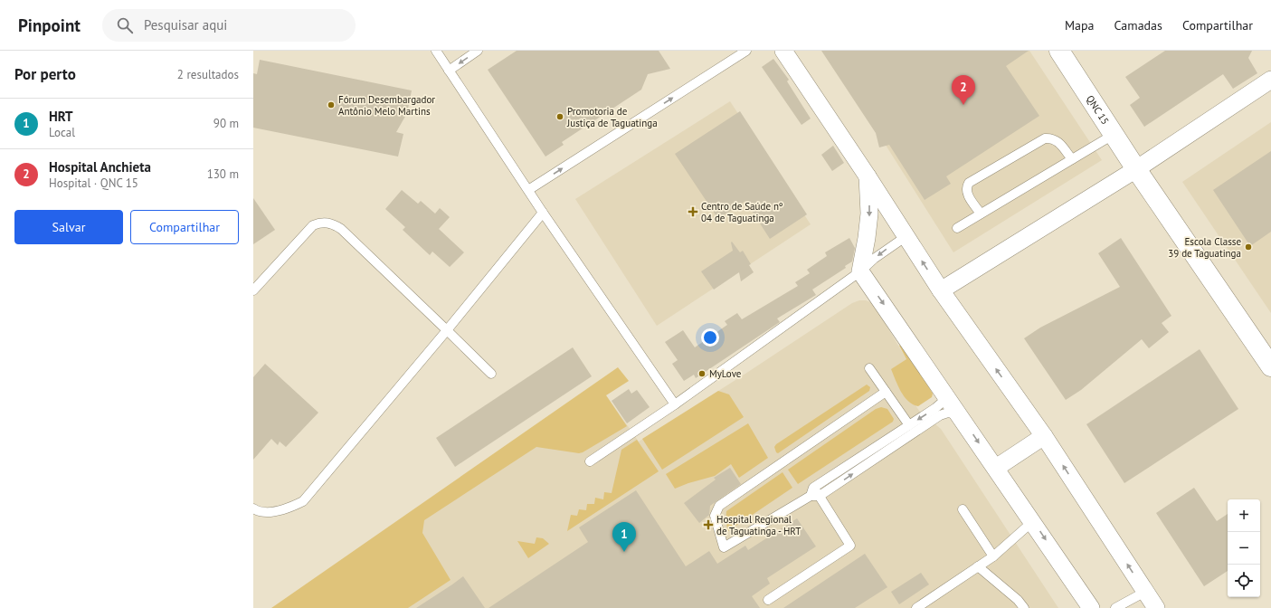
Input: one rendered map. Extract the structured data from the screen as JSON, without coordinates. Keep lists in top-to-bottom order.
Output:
{
  "streets": {
    "street": ["QNC 15"]
  },
  "places": {
    "other": [
      "Fórum Desembargador Antônio Melo Martins",
      "Promotoria de Justiça de Taguatinga",
      "Escola Classe 39 de Taguatinga",
      "MyLove"
    ],
    "health": ["Centro de Saúde nº 04 de Taguatinga", "Hospital Regional de Taguatinga - HRT"]
  },
  "page": {
    "header": "Pinpoint",
    "search": "Pesquisar aqui",
    "nav": ["Mapa", "Camadas", "Compartilhar"],
    "heading": ["Por perto", "2 resultados"],
    "pins": ["2", "1"],
    "list": [
      {
        "mark": "1",
        "name": "HRT",
        "note": "Local",
        "value": "90 m"
      },
      {
        "mark": "2",
        "name": "Hospital Anchieta",
        "note": "Hospital · QNC 15",
        "value": "130 m"
      }
    ],
    "buttons": ["Salvar", "Compartilhar"],
    "map_buttons": ["+", "−"]
  }
}
